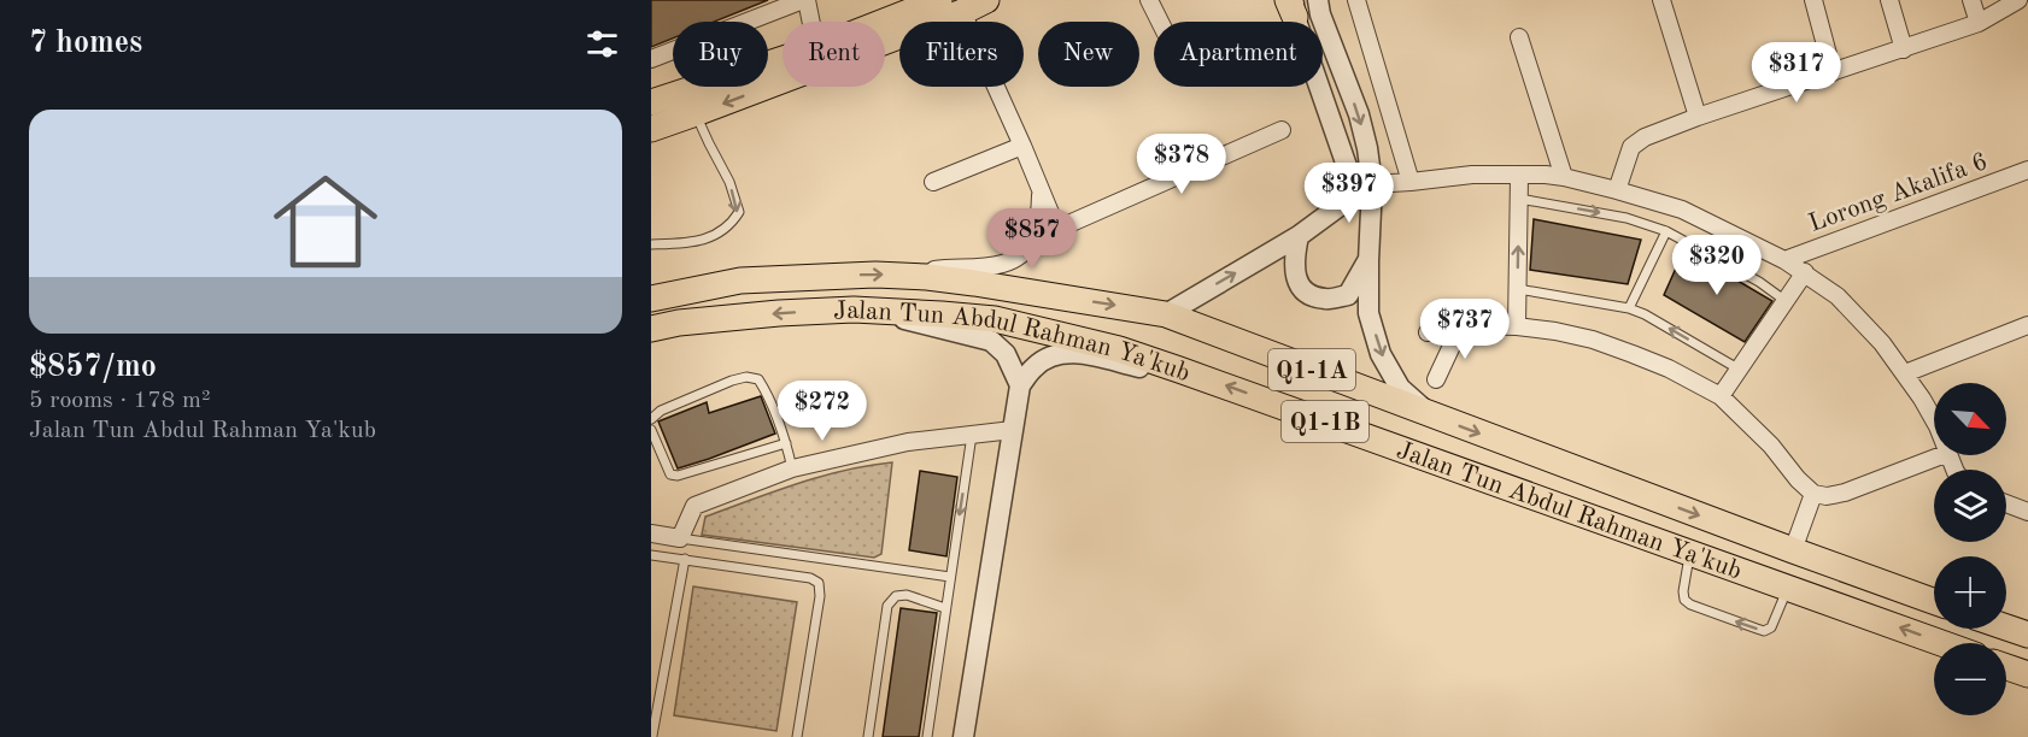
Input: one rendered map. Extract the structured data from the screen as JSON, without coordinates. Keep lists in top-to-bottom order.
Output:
{
  "streets": {
    "main road": ["Jalan Tun Abdul Rahman Ya'kub", "Q1-1A", "Q1-1B"],
    "street": ["Lorong Akalifa 6"]
  },
  "north": "bottom right",
  "page": {
    "heading": "7 homes",
    "chip": [
      "Buy",
      "Rent",
      "Filters",
      "New",
      "Apartment"
    ],
    "price": [
      "$317",
      "$378",
      "$397",
      "$857",
      "$320",
      "$737",
      "$272"
    ],
    "list": [
      {
        "name": "$857/mo",
        "note": "5 rooms · 178 m² · Jalan Tun Abdul Rahman Ya'kub"
      }
    ],
    "map_buttons": ["+", "−"]
  }
}
